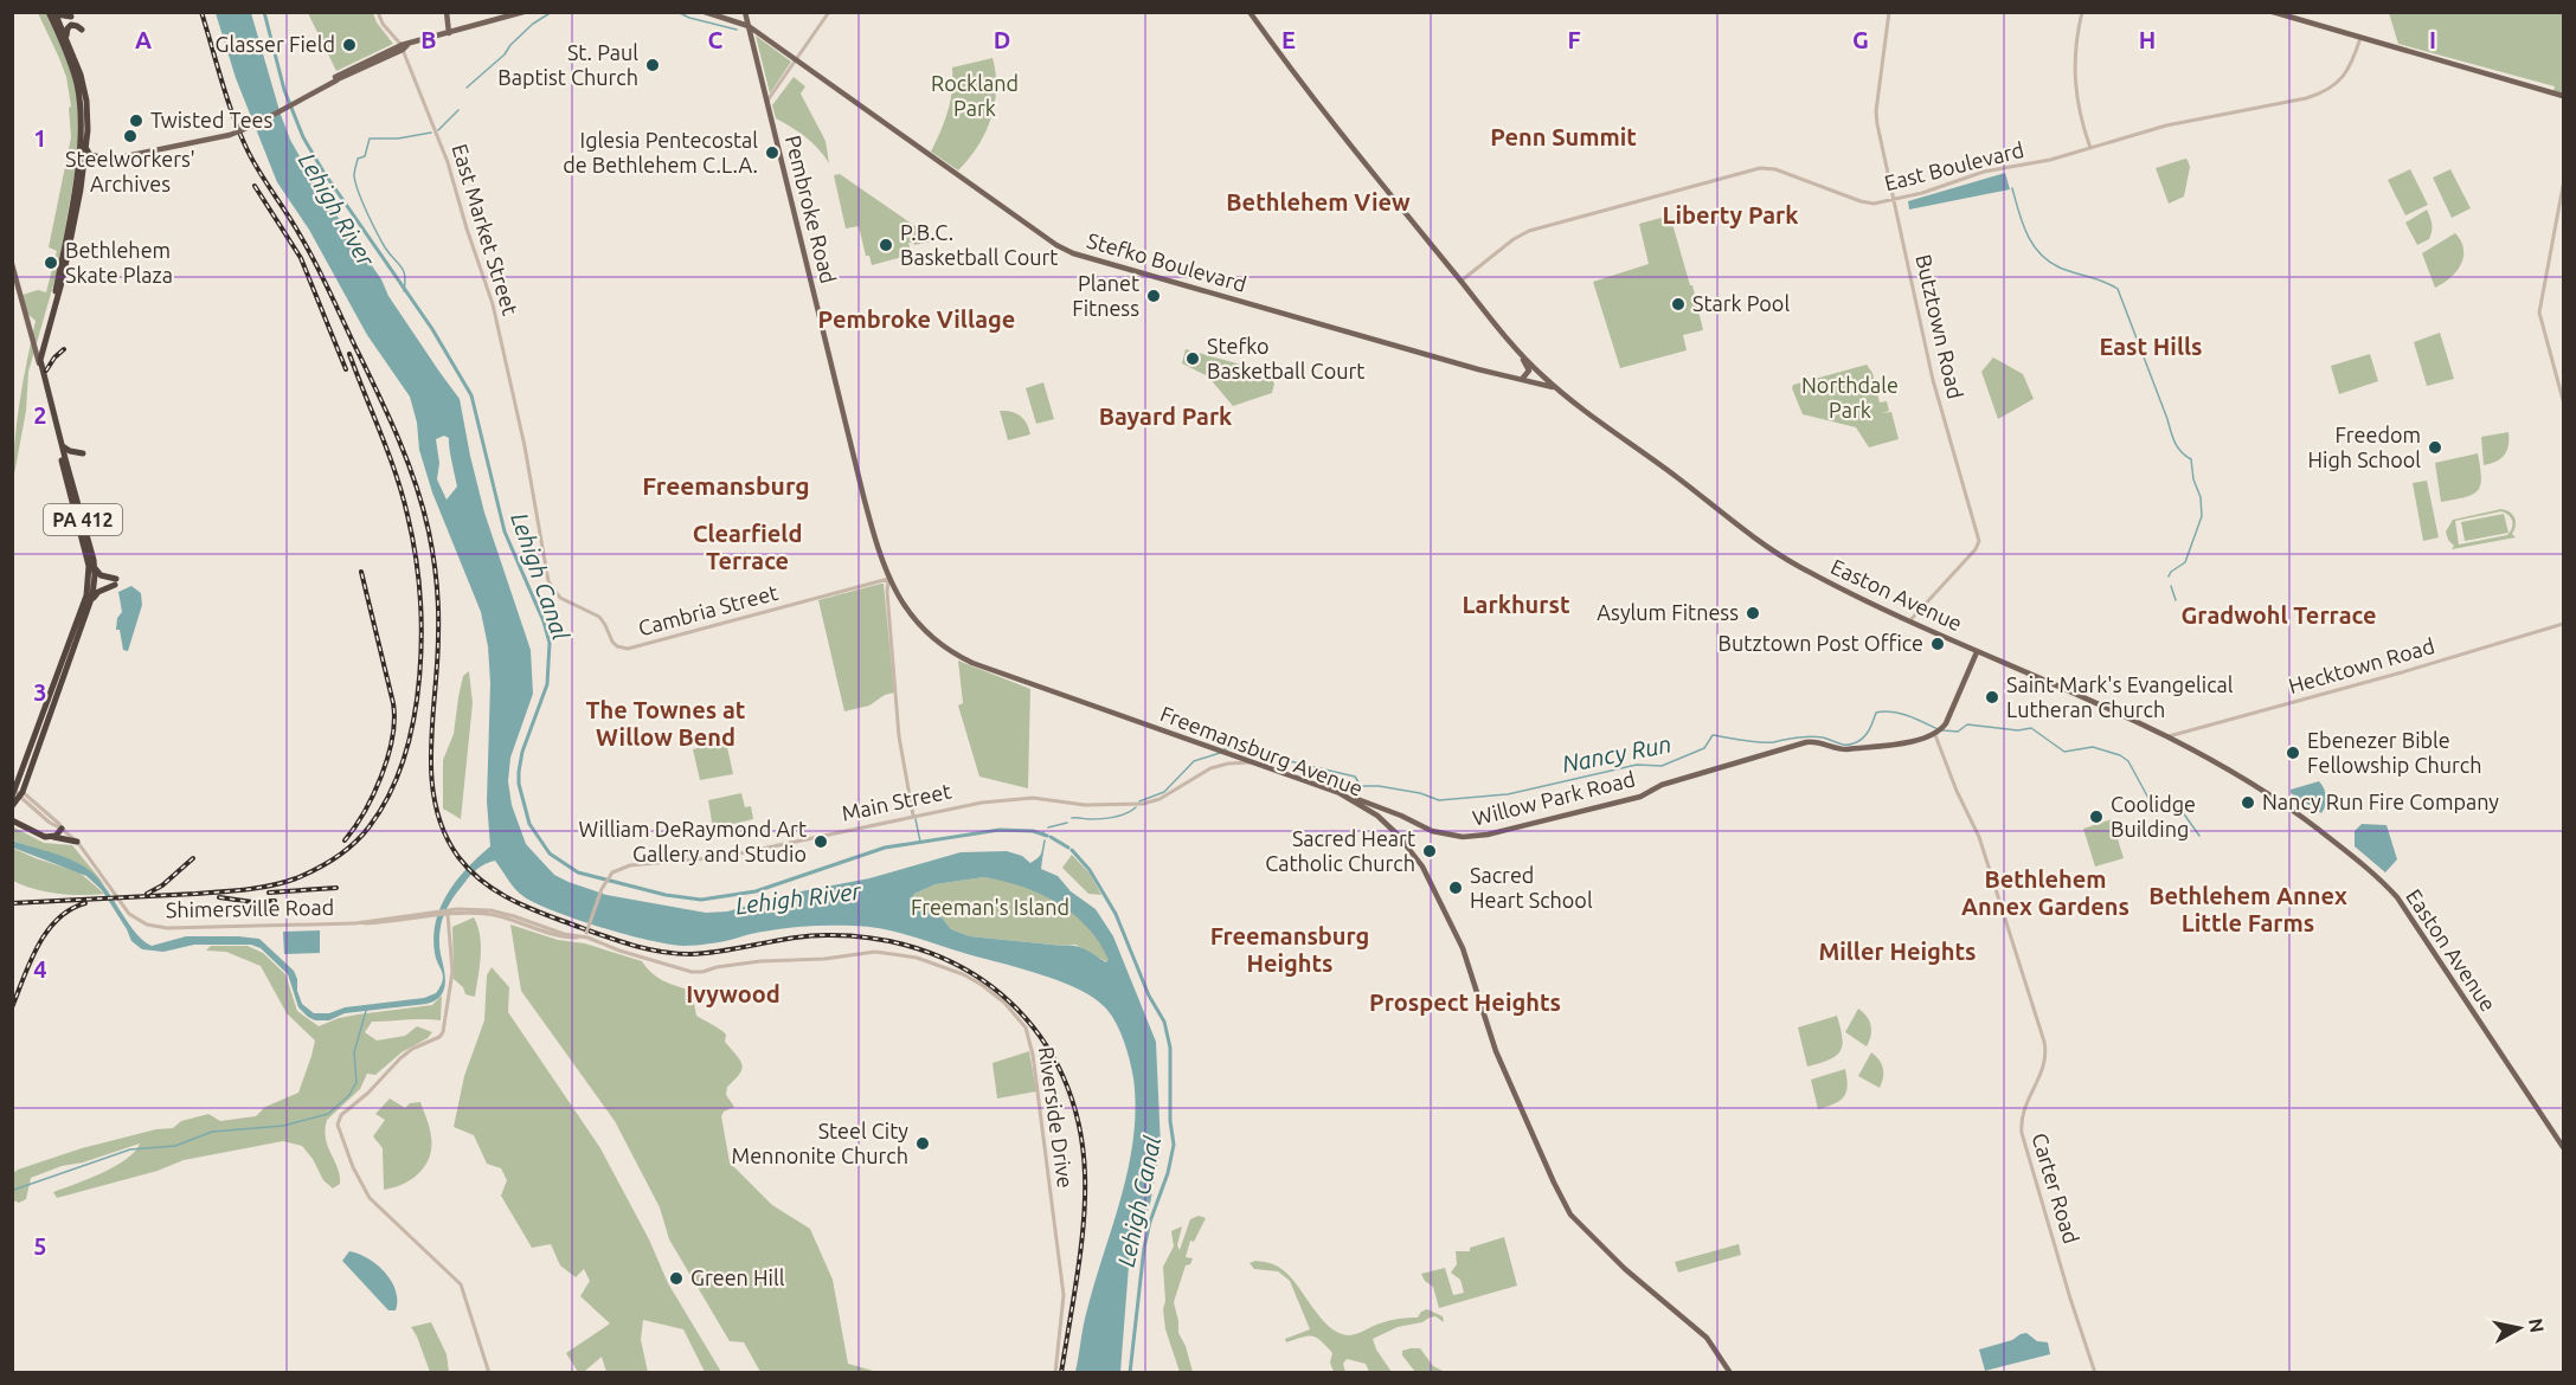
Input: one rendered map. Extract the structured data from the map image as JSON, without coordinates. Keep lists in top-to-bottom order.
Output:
{
  "streets": {
    "highway": ["PA 412"],
    "main road": [
      "Pembroke Road",
      "Stefko Boulevard",
      "Easton Avenue",
      "Freemansburg Avenue",
      "Willow Park Road"
    ],
    "street": [
      "East Boulevard",
      "East Market Street",
      "Butztown Road",
      "Cambria Street",
      "Hecktown Road",
      "Main Street",
      "Shimersville Road",
      "Riverside Drive",
      "Carter Road"
    ]
  },
  "crossings": [
    ["East Boulevard", "Butztown Road"],
    ["East Boulevard", "Easton Avenue"],
    ["Pembroke Road", "Stefko Boulevard"],
    ["Pembroke Road", "Cambria Street"],
    ["Pembroke Road", "Freemansburg Avenue"],
    ["East Market Street", "Cambria Street"],
    ["Stefko Boulevard", "Easton Avenue"],
    ["Butztown Road", "Easton Avenue"],
    ["PA 412", "Shimersville Road"],
    ["Easton Avenue", "Hecktown Road"],
    ["Cambria Street", "Freemansburg Avenue"],
    ["Freemansburg Avenue", "Willow Park Road"],
    ["Freemansburg Avenue", "Main Street"],
    ["Willow Park Road", "Carter Road"],
    ["Main Street", "Shimersville Road"],
    ["Main Street", "Riverside Drive"],
    ["Shimersville Road", "Riverside Drive"]
  ],
  "districts": [
    "Penn Summit",
    "Bethlehem View",
    "Liberty Park",
    "Pembroke Village",
    "East Hills",
    "Bayard Park",
    "Freemansburg",
    "Clearfield Terrace",
    "Larkhurst",
    "Gradwohl Terrace",
    "The Townes at Willow Bend",
    "Bethlehem Annex Gardens",
    "Bethlehem Annex Little Farms",
    "Freemansburg Heights",
    "Miller Heights",
    "Ivywood",
    "Prospect Heights"
  ],
  "water": ["Lehigh River", "Lehigh Canal", "Nancy Run"],
  "parks": ["Rockland Park", "Northdale Park", "Freeman's Island"],
  "places": [
    "Glasser Field",
    "St. Paul Baptist Church",
    "Twisted Tees",
    "Steelworkers' Archives",
    "Iglesia Pentecostal de Bethlehem C.L.A.",
    "P.B.C. Basketball Court",
    "Bethlehem Skate Plaza",
    "Planet Fitness",
    "Stark Pool",
    "Stefko Basketball Court",
    "Freedom High School",
    "Asylum Fitness",
    "Butztown Post Office",
    "Saint Mark's Evangelical Lutheran Church",
    "Ebenezer Bible Fellowship Church",
    "Nancy Run Fire Company",
    "Coolidge Building",
    "William DeRaymond Art Gallery and Studio",
    "Sacred Heart Catholic Church",
    "Sacred Heart School",
    "Steel City Mennonite Church",
    "Green Hill"
  ],
  "north": "right",
  "grid": {
    "columns": [
      "A",
      "B",
      "C",
      "D",
      "E",
      "F",
      "G",
      "H",
      "I"
    ],
    "rows": [
      "1",
      "2",
      "3",
      "4",
      "5"
    ]
  }
}
